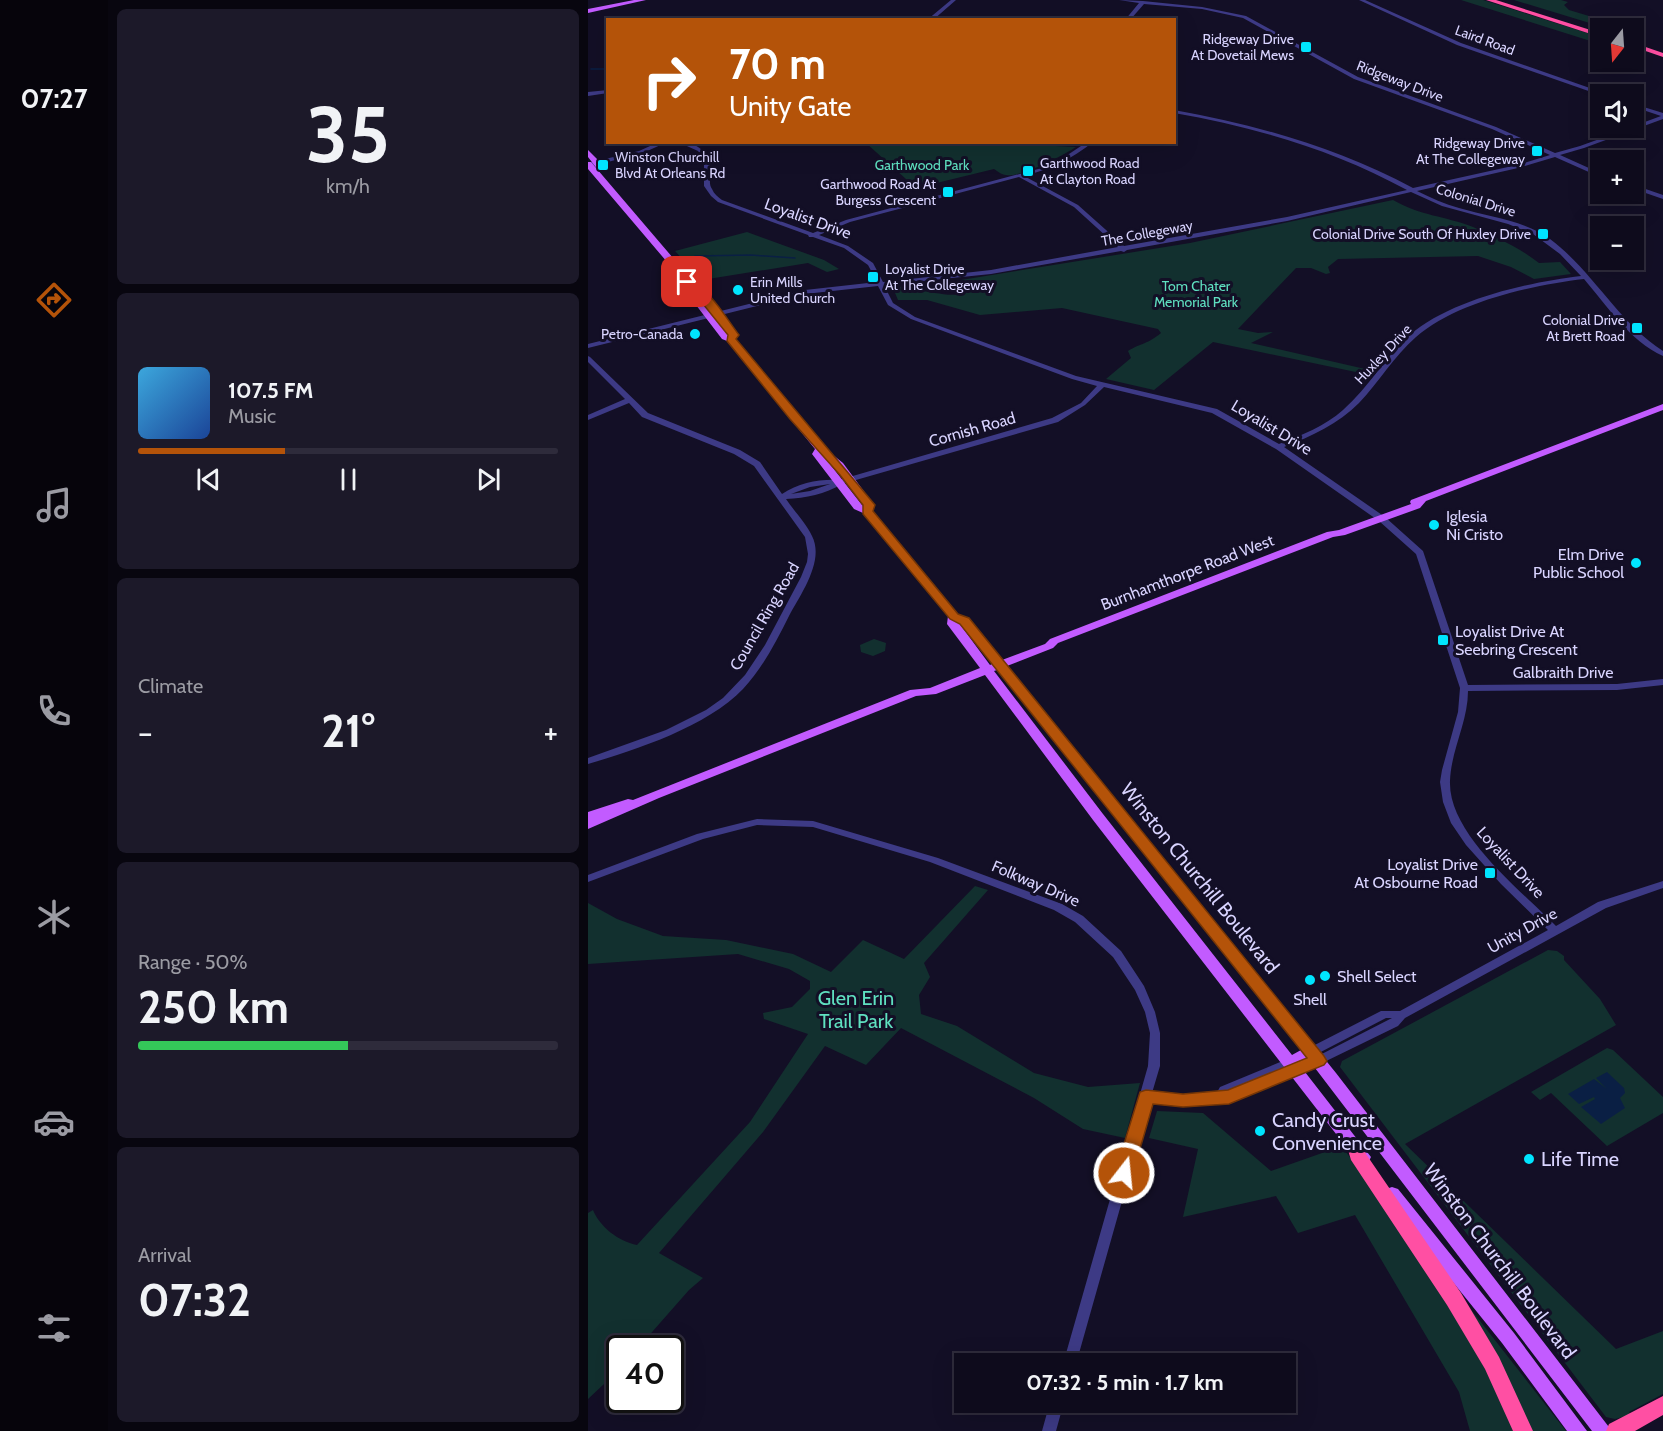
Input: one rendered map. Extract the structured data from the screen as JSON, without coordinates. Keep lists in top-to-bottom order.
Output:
{
  "streets": {
    "main road": ["Burnhamthorpe Road West", "Winston Churchill Boulevard"],
    "street": [
      "Laird Road",
      "Ridgeway Drive",
      "Colonial Drive",
      "Loyalist Drive",
      "The Collegeway",
      "Huxley Drive",
      "Cornish Road",
      "Council Ring Road",
      "Galbraith Drive",
      "Folkway Drive",
      "Unity Drive"
    ]
  },
  "crossings": [
    ["Ridgeway Drive", "The Collegeway"],
    ["Colonial Drive", "The Collegeway"],
    ["Colonial Drive", "Huxley Drive"],
    ["Loyalist Drive", "The Collegeway"],
    ["Loyalist Drive", "Huxley Drive"],
    ["Loyalist Drive", "Cornish Road"],
    ["Loyalist Drive", "Burnhamthorpe Road West"],
    ["Loyalist Drive", "Galbraith Drive"],
    ["Loyalist Drive", "Unity Drive"],
    ["The Collegeway", "Winston Churchill Boulevard"],
    ["Cornish Road", "Council Ring Road"],
    ["Cornish Road", "Winston Churchill Boulevard"],
    ["Burnhamthorpe Road West", "Winston Churchill Boulevard"],
    ["Winston Churchill Boulevard", "Unity Drive"]
  ],
  "parks": ["Garthwood Park", "Tom Chater Memorial Park", "Glen Erin Trail Park"],
  "places": {
    "transit": [
      "Ridgeway Drive At Dovetail Mews",
      "Ridgeway Drive At The Collegeway",
      "Winston Churchill Blvd At Orleans Rd",
      "Garthwood Road At Clayton Road",
      "Garthwood Road At Burgess Crescent",
      "Colonial Drive South Of Huxley Drive",
      "Loyalist Drive At The Collegeway",
      "Colonial Drive At Brett Road",
      "Loyalist Drive At Seebring Crescent",
      "Loyalist Drive At Osbourne Road"
    ],
    "other": [
      "Erin Mills United Church",
      "Petro-Canada",
      "Iglesia Ni Cristo",
      "Elm Drive Public School",
      "Shell Select",
      "Shell",
      "Candy Crust Convenience",
      "Life Time"
    ]
  },
  "north": "bottom",
  "page": {
    "tabs": "07:27",
    "tile": [
      ["35", "km/h"],
      "Climate",
      ["Range · 50%", "250 km"],
      ["Arrival", "07:32"]
    ],
    "map_buttons": ["+", "−"],
    "turn": ["70 m", "Unity Gate"],
    "song": ["107.5 FM", "Music"],
    "heat": ["−", "21°", "+"],
    "limit": "40",
    "trip": "07:32 · 5 min · 1.7 km"
  }
}
